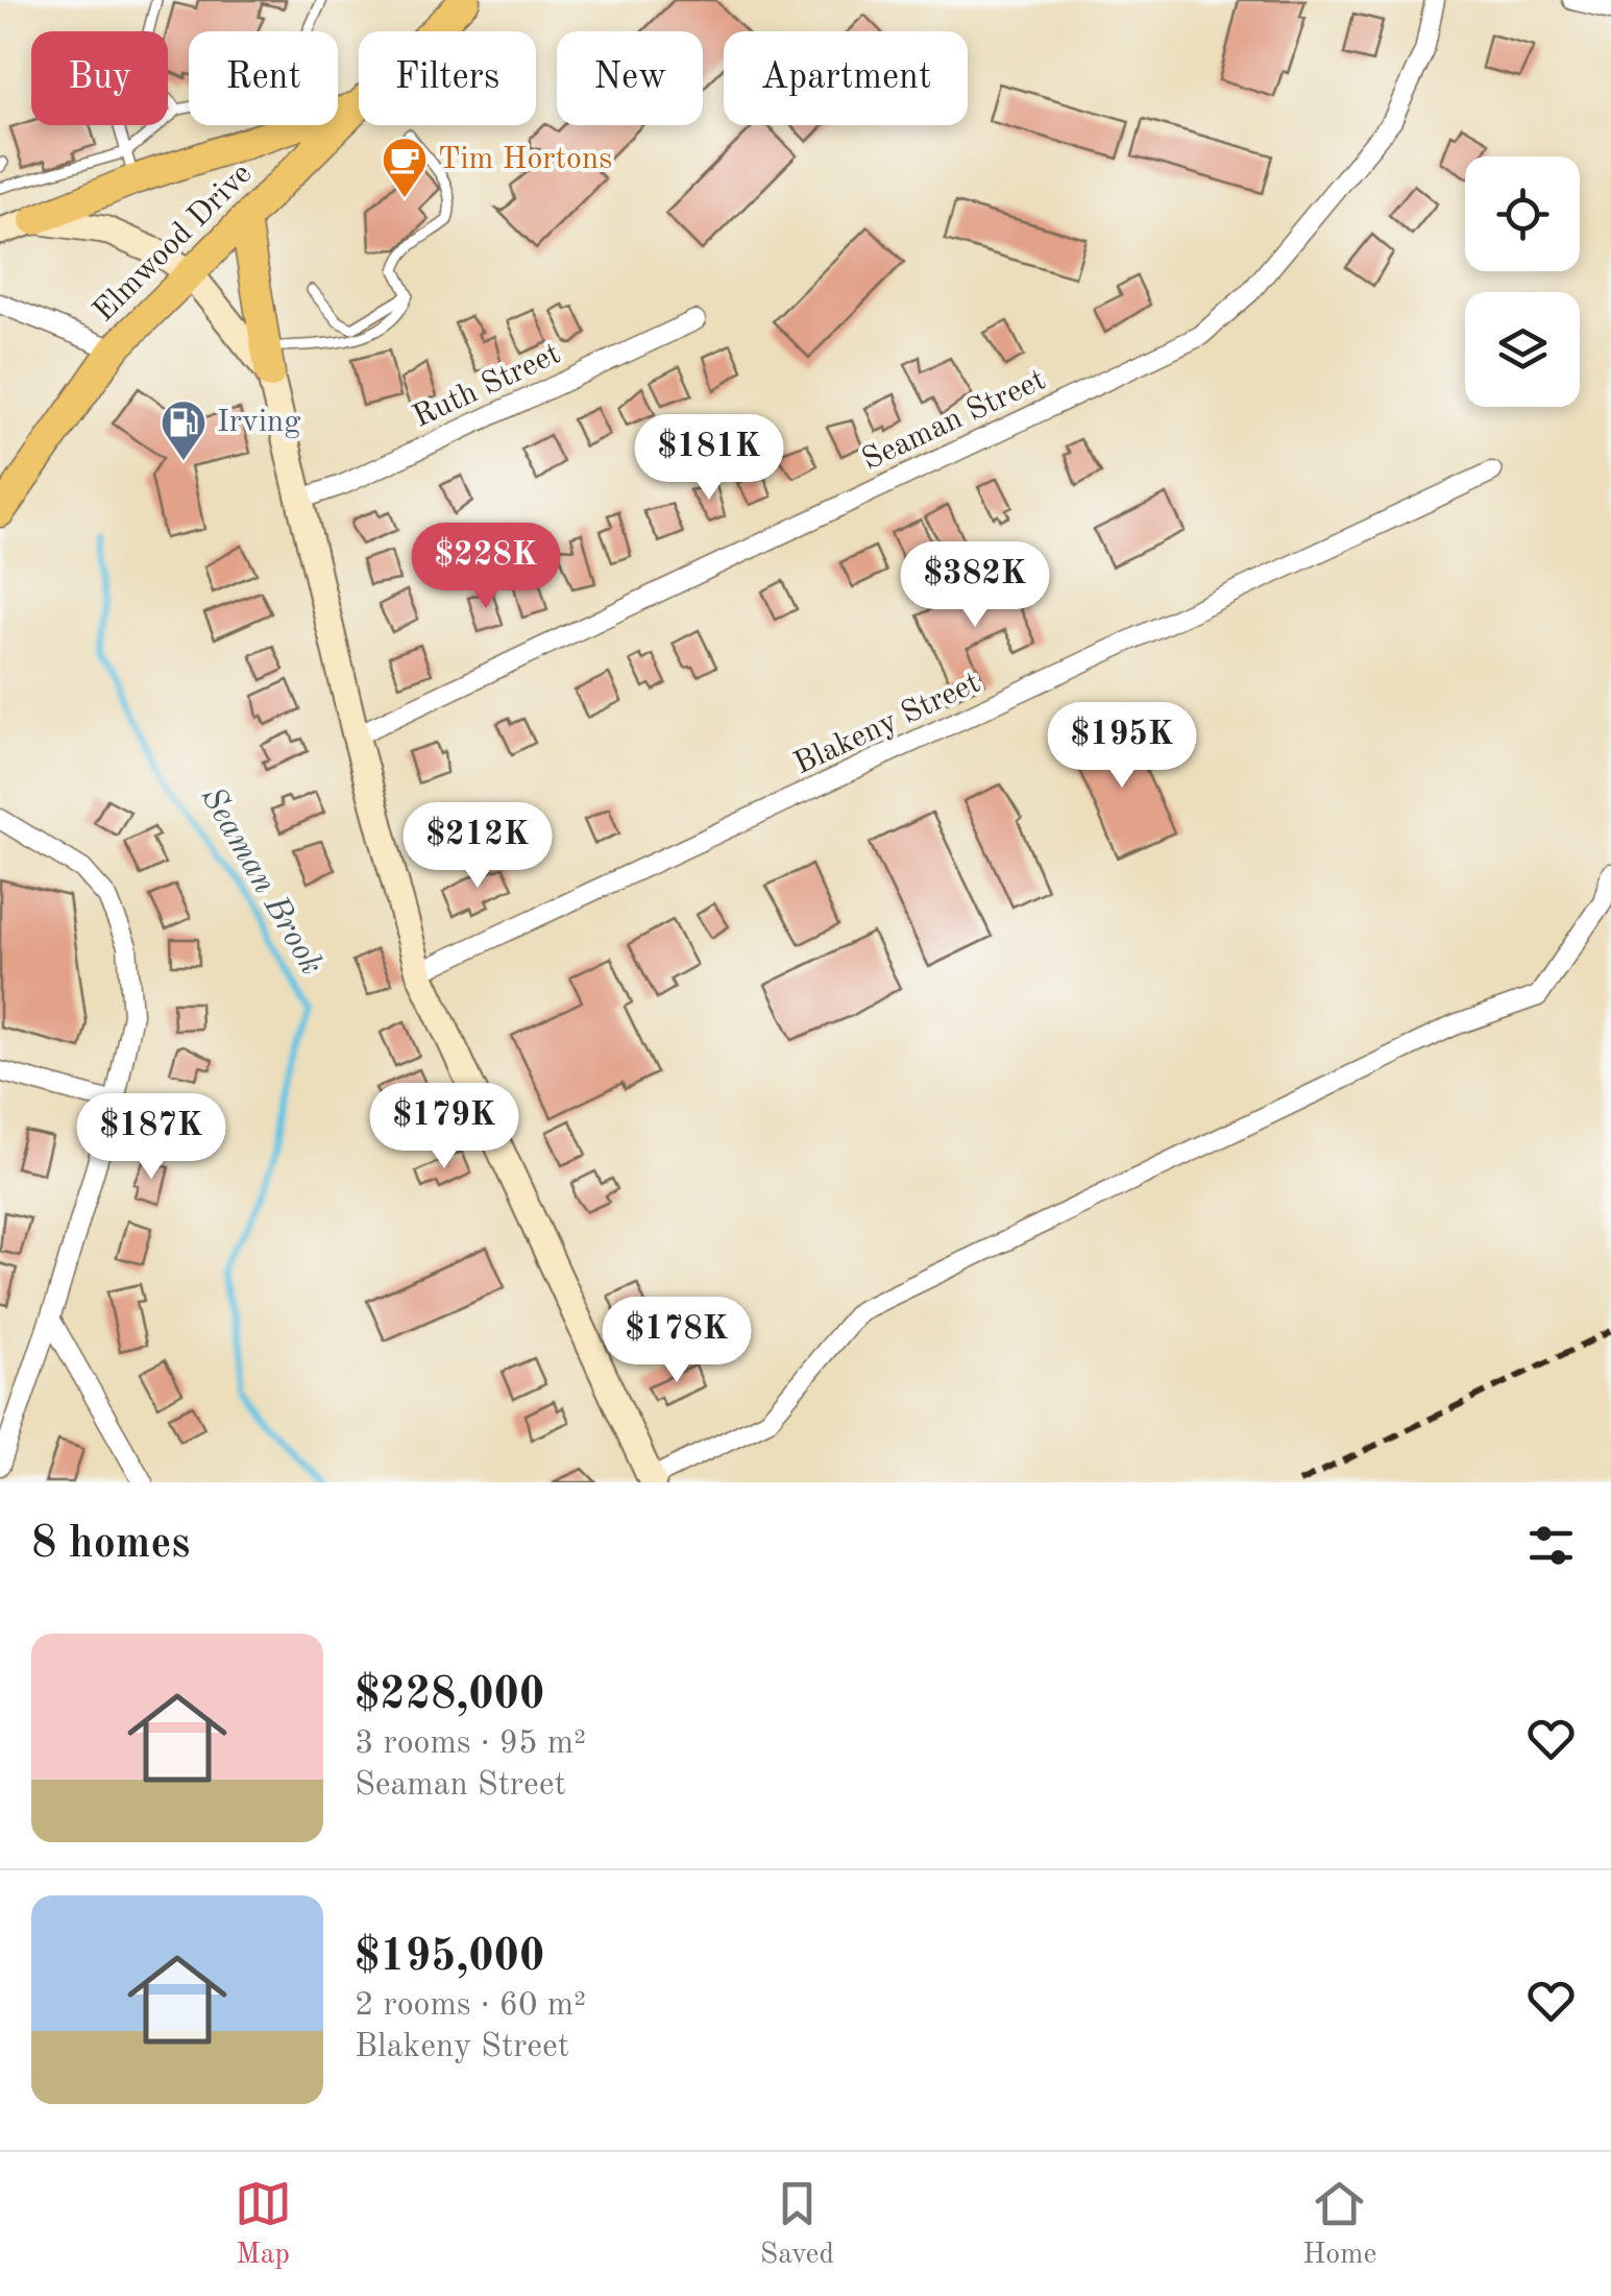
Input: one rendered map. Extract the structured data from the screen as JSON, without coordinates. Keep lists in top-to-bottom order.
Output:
{
  "streets": {
    "main road": ["Elmwood Drive"],
    "street": ["Ruth Street", "Seaman Street", "Blakeny Street"]
  },
  "water": ["Seaman Brook"],
  "places": {
    "cafe": ["Tim Hortons"],
    "fuel station": ["Irving"]
  },
  "page": {
    "chip": [
      "Buy",
      "Rent",
      "Filters",
      "New",
      "Apartment"
    ],
    "price": [
      "$181K",
      "$228K",
      "$382K",
      "$195K",
      "$212K",
      "$179K",
      "$187K",
      "$178K"
    ],
    "heading": "8 homes",
    "list": [
      {
        "name": "$228,000",
        "note": "3 rooms · 95 m² · Seaman Street"
      },
      {
        "name": "$195,000",
        "note": "2 rooms · 60 m² · Blakeny Street"
      }
    ],
    "tabs": ["Map", "Saved", "Home"]
  }
}
